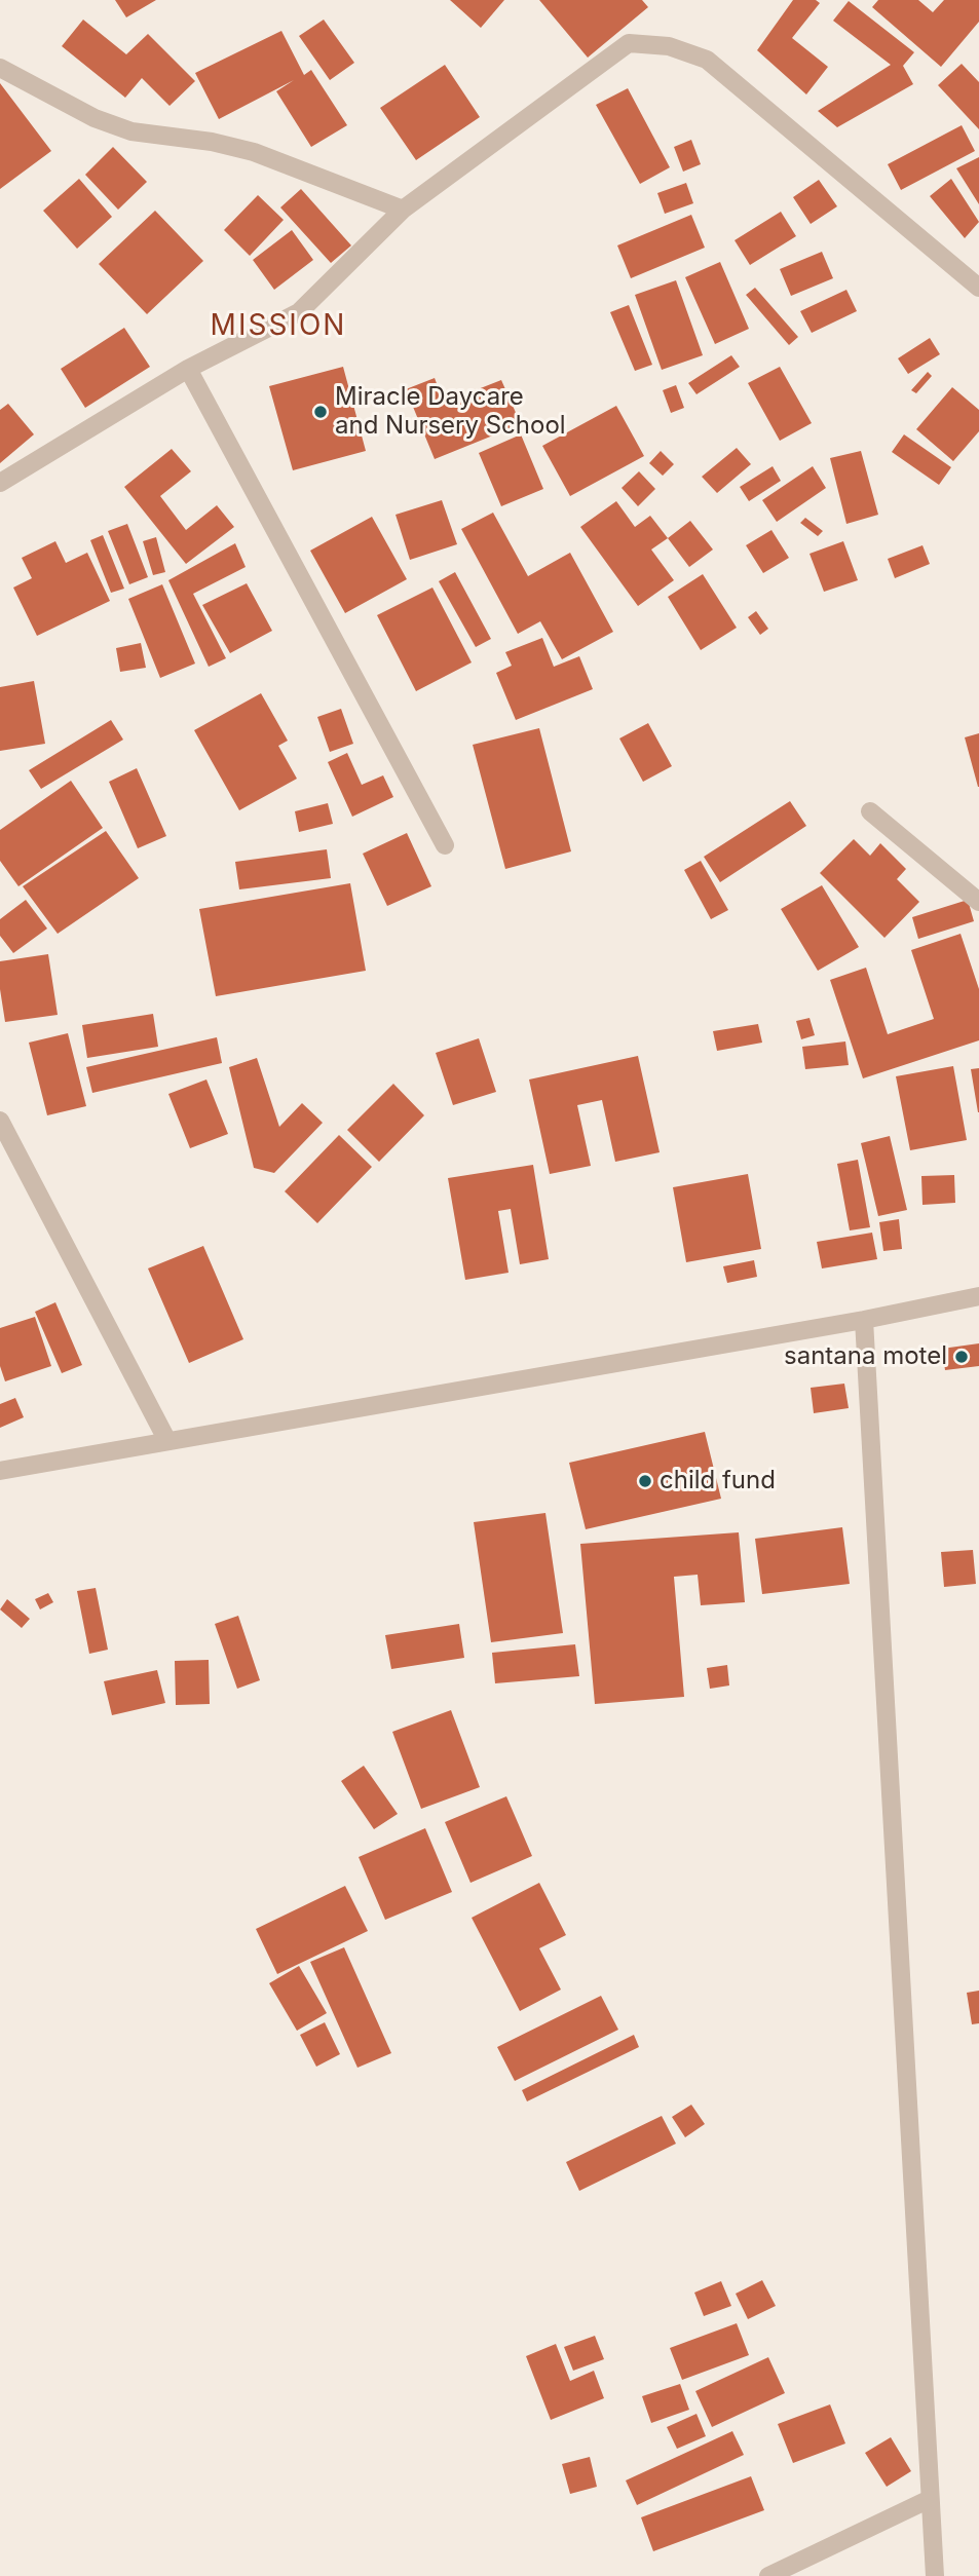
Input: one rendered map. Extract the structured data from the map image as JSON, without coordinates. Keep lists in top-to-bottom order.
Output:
{
  "districts": ["MISSION"],
  "places": ["Miracle Daycare and Nursery School", "santana motel", "child fund"]
}
